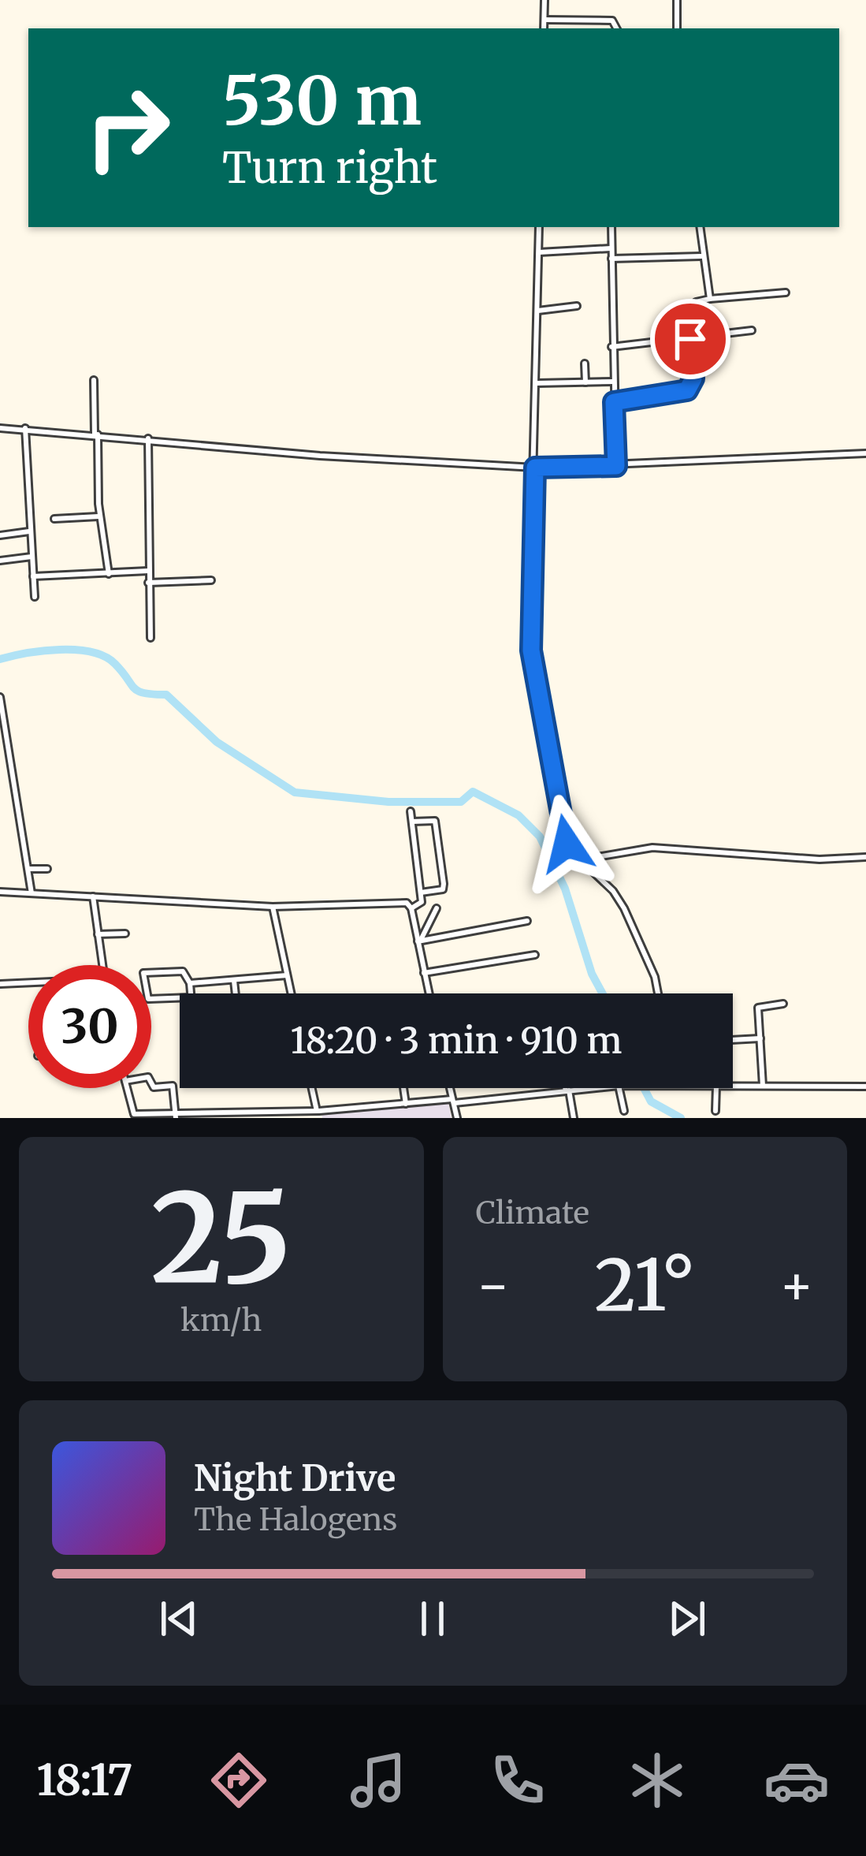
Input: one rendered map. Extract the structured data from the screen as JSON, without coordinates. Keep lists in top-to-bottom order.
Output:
{
  "page": {
    "turn": ["530 m", "Turn right"],
    "limit": "30",
    "trip": "18:20 · 3 min · 910 m",
    "tile": [
      ["25", "km/h"],
      "Climate"
    ],
    "heat": ["−", "21°", "+"],
    "song": ["Night Drive", "The Halogens"],
    "tabs": "18:17"
  }
}
